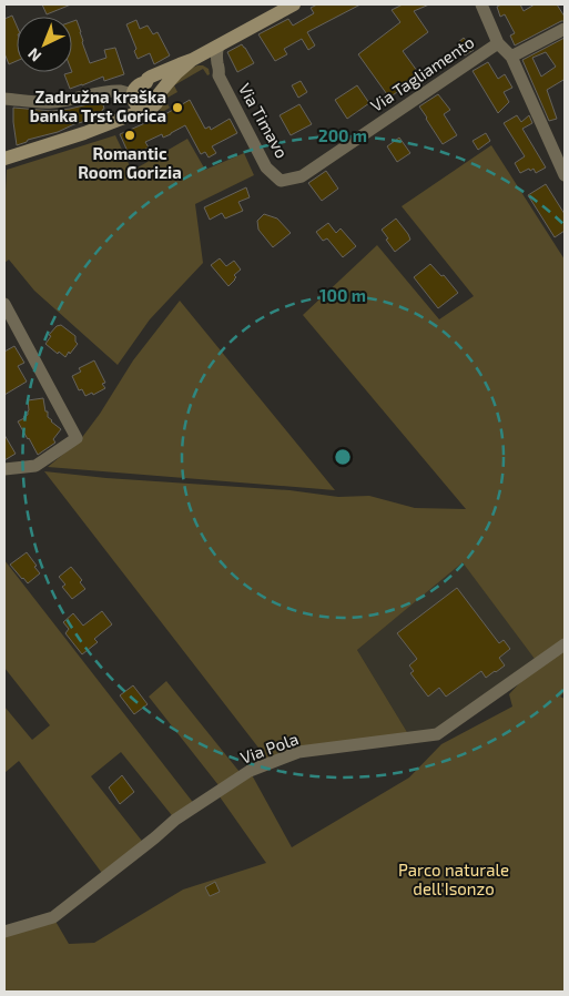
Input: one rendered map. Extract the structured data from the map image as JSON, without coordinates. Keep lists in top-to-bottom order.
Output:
{
  "streets": {
    "street": ["Via Tagliamento", "Via Timavo", "Via Pola"]
  },
  "crossings": [
    ["Via Tagliamento", "Via Timavo"]
  ],
  "parks": ["Parco naturale dell'Isonzo"],
  "places": ["Zadružna kraška banka Trst Gorica", "Romantic Room Gorizia"],
  "north": "bottom left",
  "rings": ["200 m", "100 m"]
}
